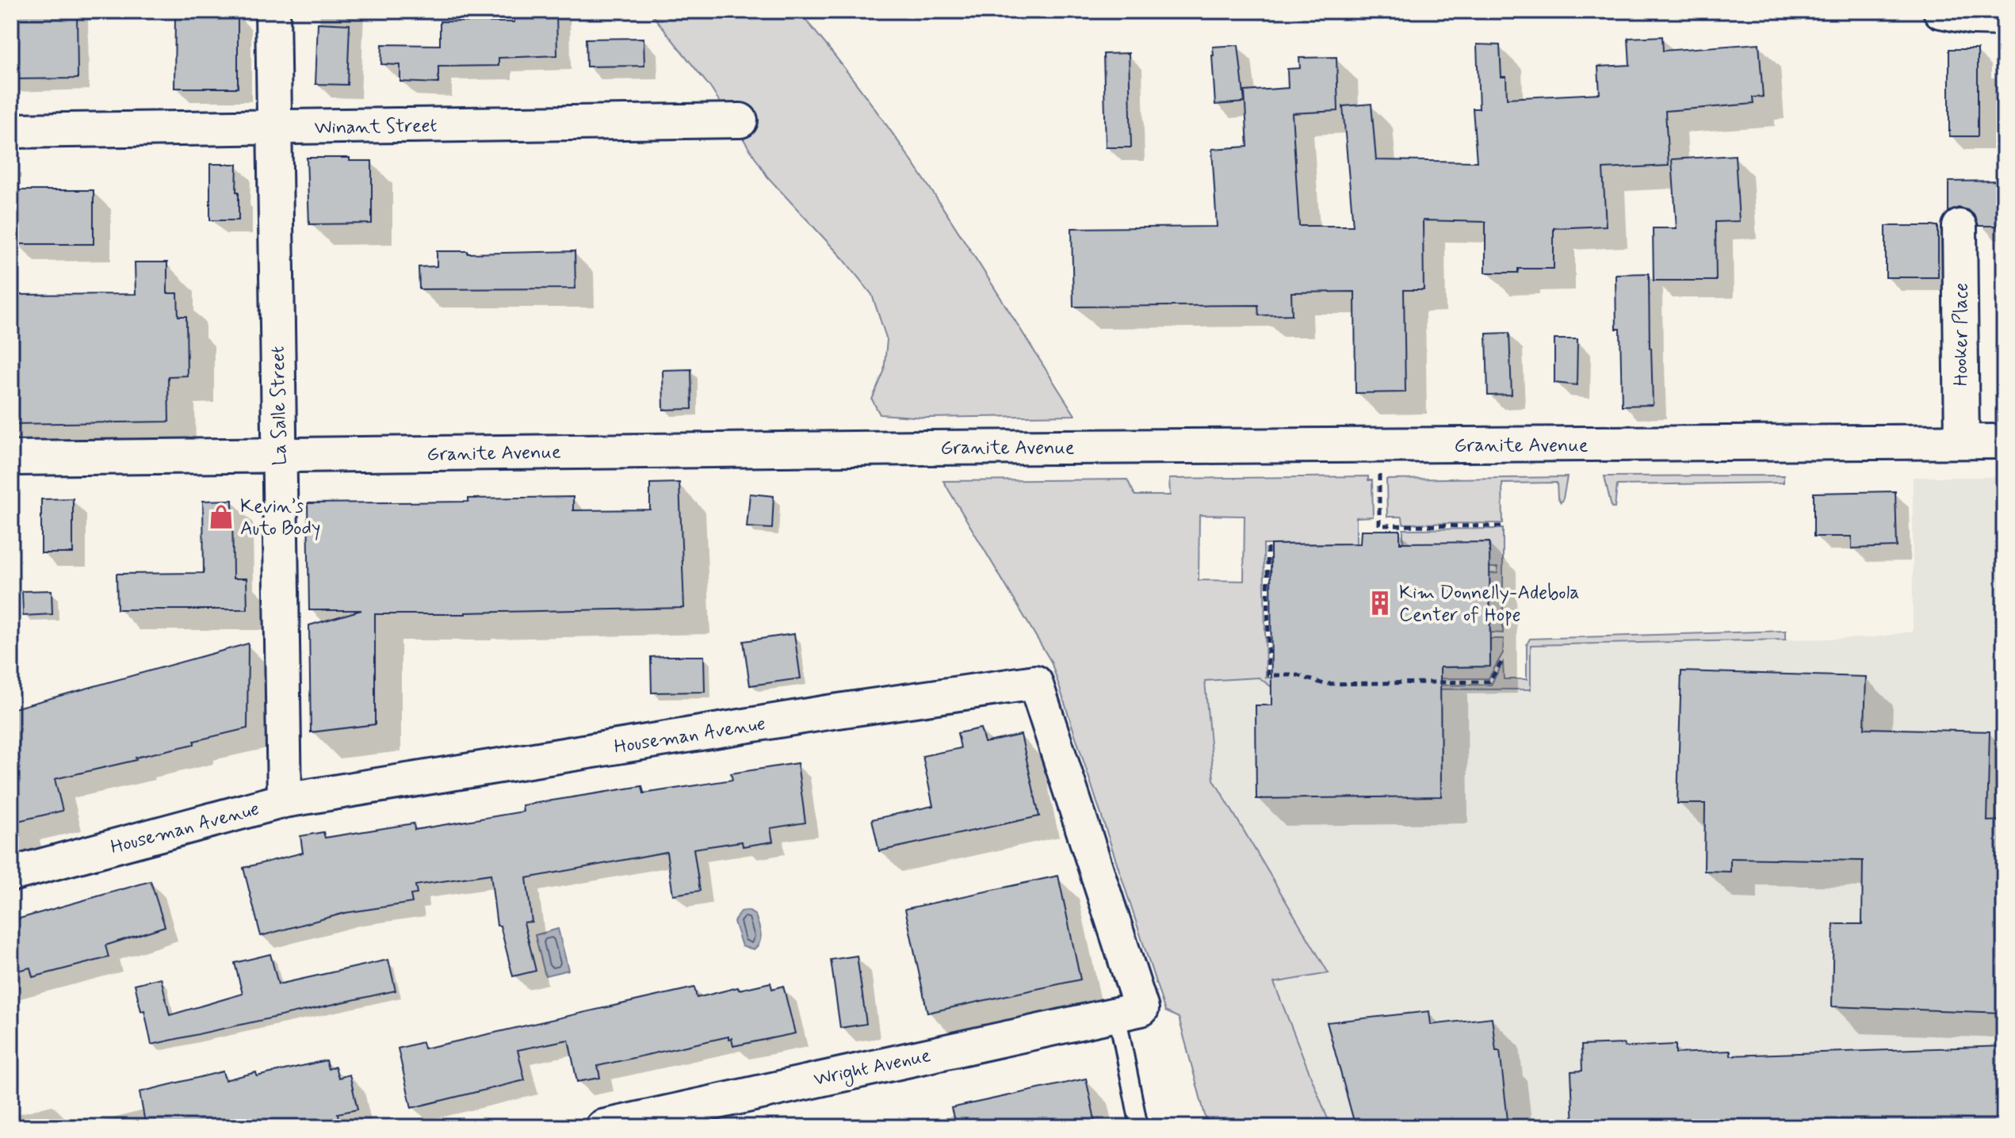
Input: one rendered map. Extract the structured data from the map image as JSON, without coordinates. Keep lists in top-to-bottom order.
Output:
{
  "streets": {
    "street": [
      "Winant Street",
      "Hooker Place",
      "La Salle Street",
      "Granite Avenue",
      "Houseman Avenue",
      "Wright Avenue"
    ]
  },
  "crossings": [
    ["Winant Street", "La Salle Street"],
    ["Hooker Place", "Granite Avenue"],
    ["La Salle Street", "Granite Avenue"],
    ["La Salle Street", "Houseman Avenue"],
    ["Houseman Avenue", "Wright Avenue"]
  ],
  "places": {
    "shop": ["Kevin’s Auto Body"],
    "building": ["Kim Donnelly-Adebola Center of Hope"]
  }
}
